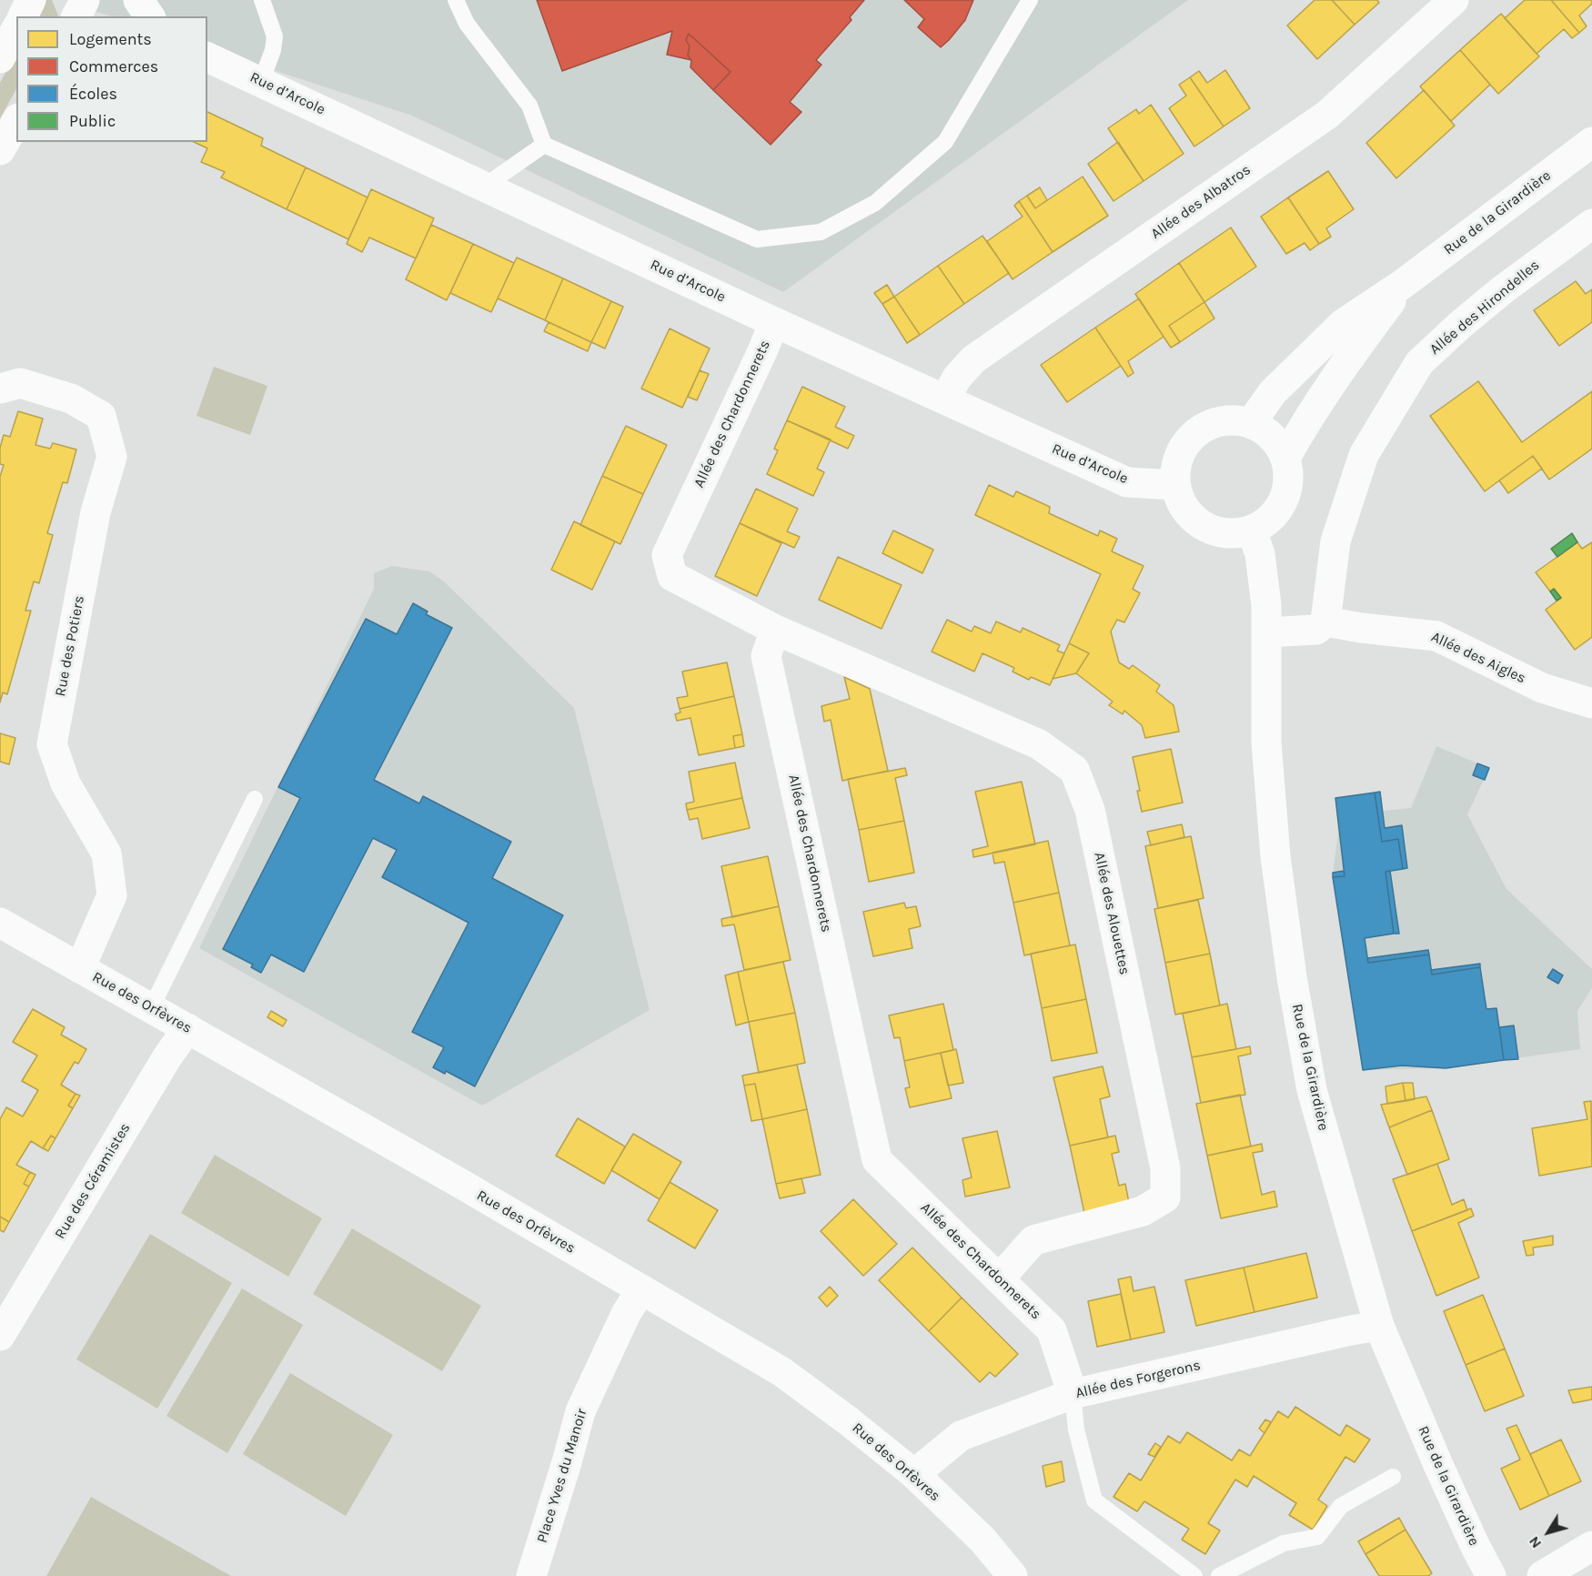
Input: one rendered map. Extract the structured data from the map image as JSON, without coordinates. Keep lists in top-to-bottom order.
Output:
{
  "streets": {
    "street": [
      "Rue d’Arcole",
      "Allée des Albatros",
      "Rue de la Girardière",
      "Allée des Hirondelles",
      "Allée des Chardonnerets",
      "Rue des Potiers",
      "Allée des Aigles",
      "Allée des Alouettes",
      "Rue des Orfèvres",
      "Rue des Céramistes",
      "Allée des Forgerons",
      "Place Yves du Manoir"
    ]
  },
  "crossings": [
    ["Rue d’Arcole", "Allée des Albatros"],
    ["Rue d’Arcole", "Rue de la Girardière"],
    ["Rue d’Arcole", "Allée des Chardonnerets"],
    ["Rue de la Girardière", "Allée des Aigles"],
    ["Rue de la Girardière", "Allée des Forgerons"],
    ["Allée des Hirondelles", "Allée des Aigles"],
    ["Allée des Chardonnerets", "Allée des Alouettes"],
    ["Allée des Chardonnerets", "Allée des Forgerons"],
    ["Rue des Potiers", "Rue des Orfèvres"],
    ["Rue des Orfèvres", "Rue des Céramistes"],
    ["Rue des Orfèvres", "Allée des Forgerons"],
    ["Rue des Orfèvres", "Place Yves du Manoir"]
  ],
  "legend": [
    "Logements",
    "Commerces",
    "Écoles",
    "Public"
  ],
  "north": "bottom left"
}
